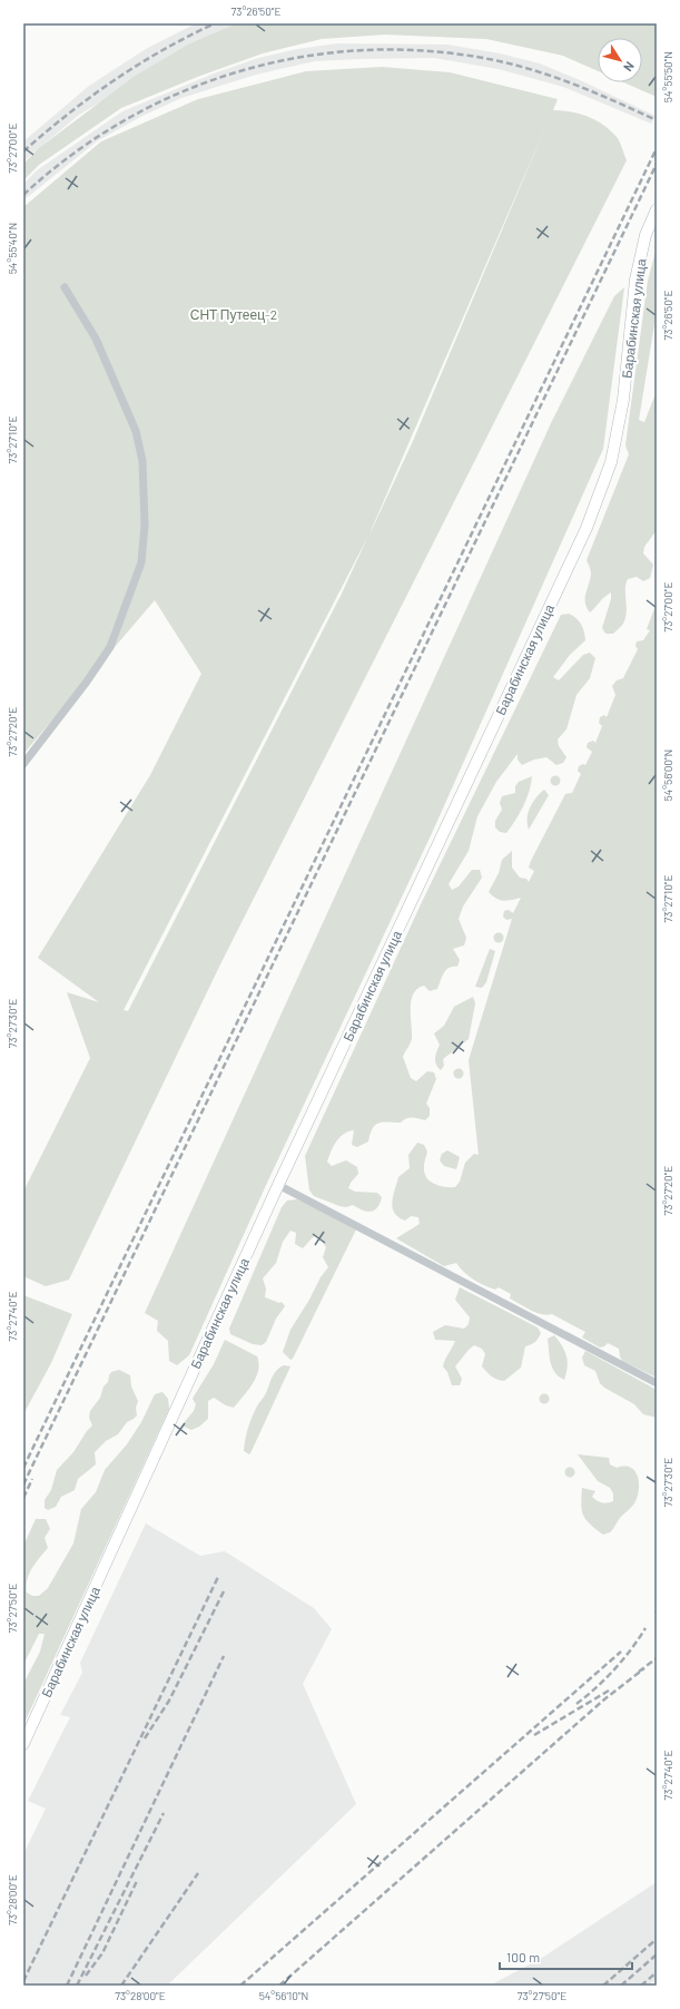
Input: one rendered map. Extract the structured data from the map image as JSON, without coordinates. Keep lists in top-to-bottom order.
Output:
{
  "streets": {
    "main road": ["Барабинская улица"]
  },
  "parks": ["СНТ Путеец-2"],
  "scale_bar": "100 m",
  "north": "bottom right",
  "coordinates": [
    "73°26'50\"E",
    "54°55'50\"N",
    "73°27'00\"E",
    "54°55'40\"N",
    "73°27'10\"E",
    "73°27'20\"E",
    "54°56'00\"N",
    "73°27'30\"E",
    "73°27'40\"E",
    "73°27'50\"E",
    "73°28'00\"E",
    "54°56'10\"N"
  ]
}
